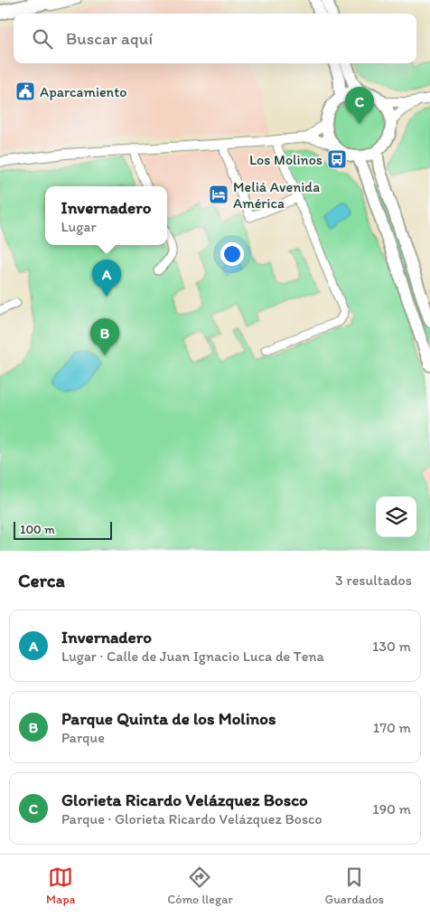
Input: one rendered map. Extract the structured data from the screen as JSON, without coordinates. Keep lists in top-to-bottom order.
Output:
{
  "places": {
    "public building": ["Aparcamiento"],
    "bus stop": ["Los Molinos"],
    "hotel": ["Meliá Avenida América"]
  },
  "scale_bar": "100 m",
  "page": {
    "search": "Buscar aquí",
    "pins": ["C", "A", "B"],
    "popup": ["Invernadero", "Lugar"],
    "scale": "100 m",
    "heading": ["Cerca", "3 resultados"],
    "list": [
      {
        "mark": "A",
        "name": "Invernadero",
        "note": "Lugar · Calle de Juan Ignacio Luca de Tena",
        "value": "130 m"
      },
      {
        "mark": "B",
        "name": "Parque Quinta de los Molinos",
        "note": "Parque",
        "value": "170 m"
      },
      {
        "mark": "C",
        "name": "Glorieta Ricardo Velázquez Bosco",
        "note": "Parque · Glorieta Ricardo Velázquez Bosco",
        "value": "190 m"
      }
    ],
    "nav": ["Mapa", "Cómo llegar", "Guardados"]
  }
}
